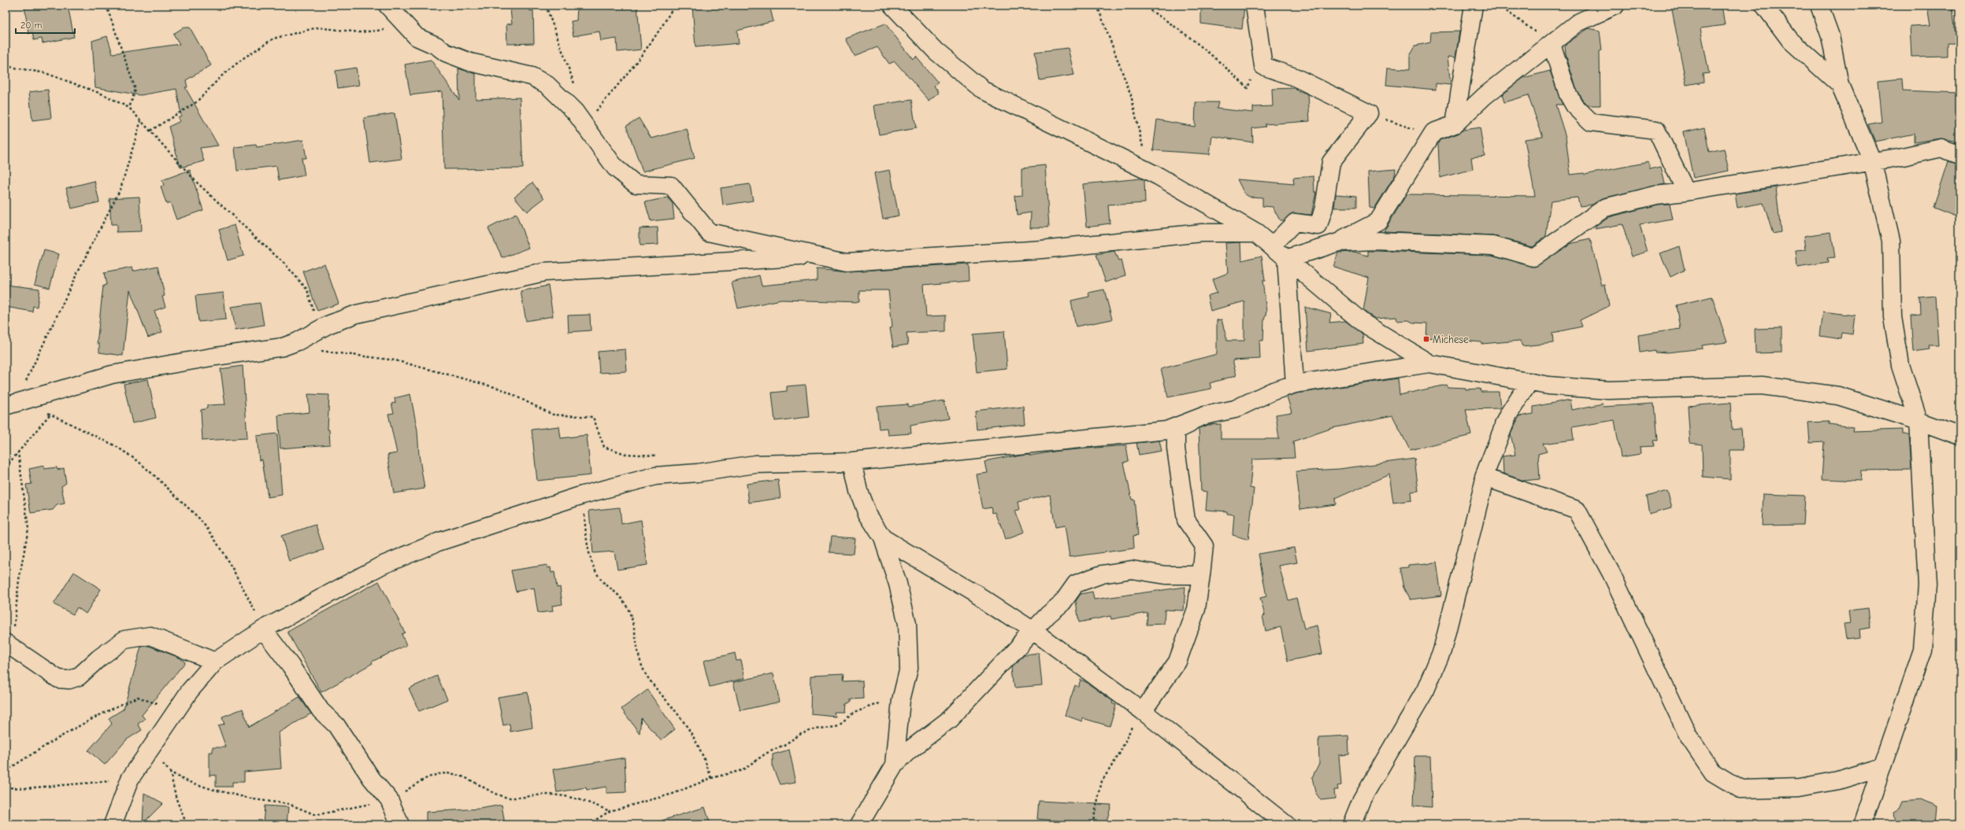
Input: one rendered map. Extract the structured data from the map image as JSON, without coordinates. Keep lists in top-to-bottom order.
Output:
{
  "places": {
    "transit": ["Michese"]
  },
  "scale_bar": "20 m"
}
